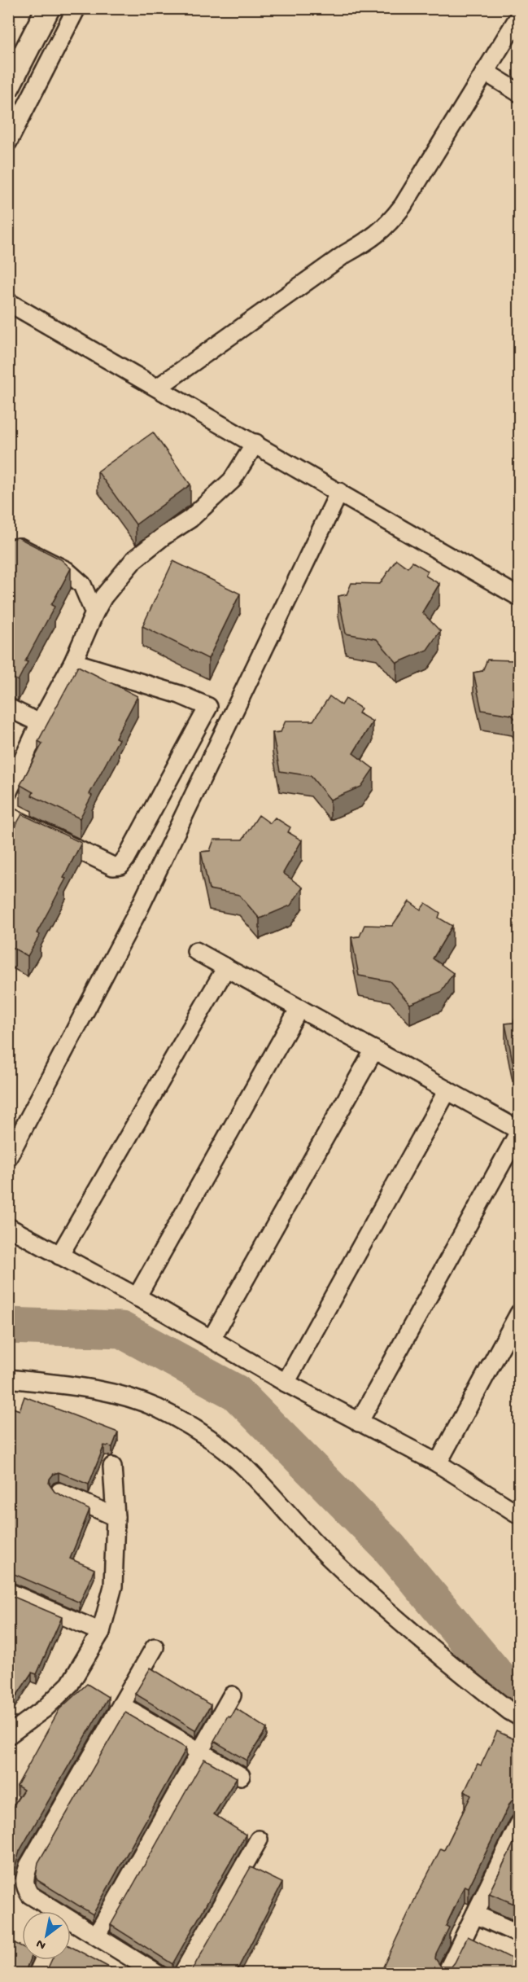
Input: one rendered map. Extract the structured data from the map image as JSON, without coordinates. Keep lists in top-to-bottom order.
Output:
{
  "north": "bottom left"
}
